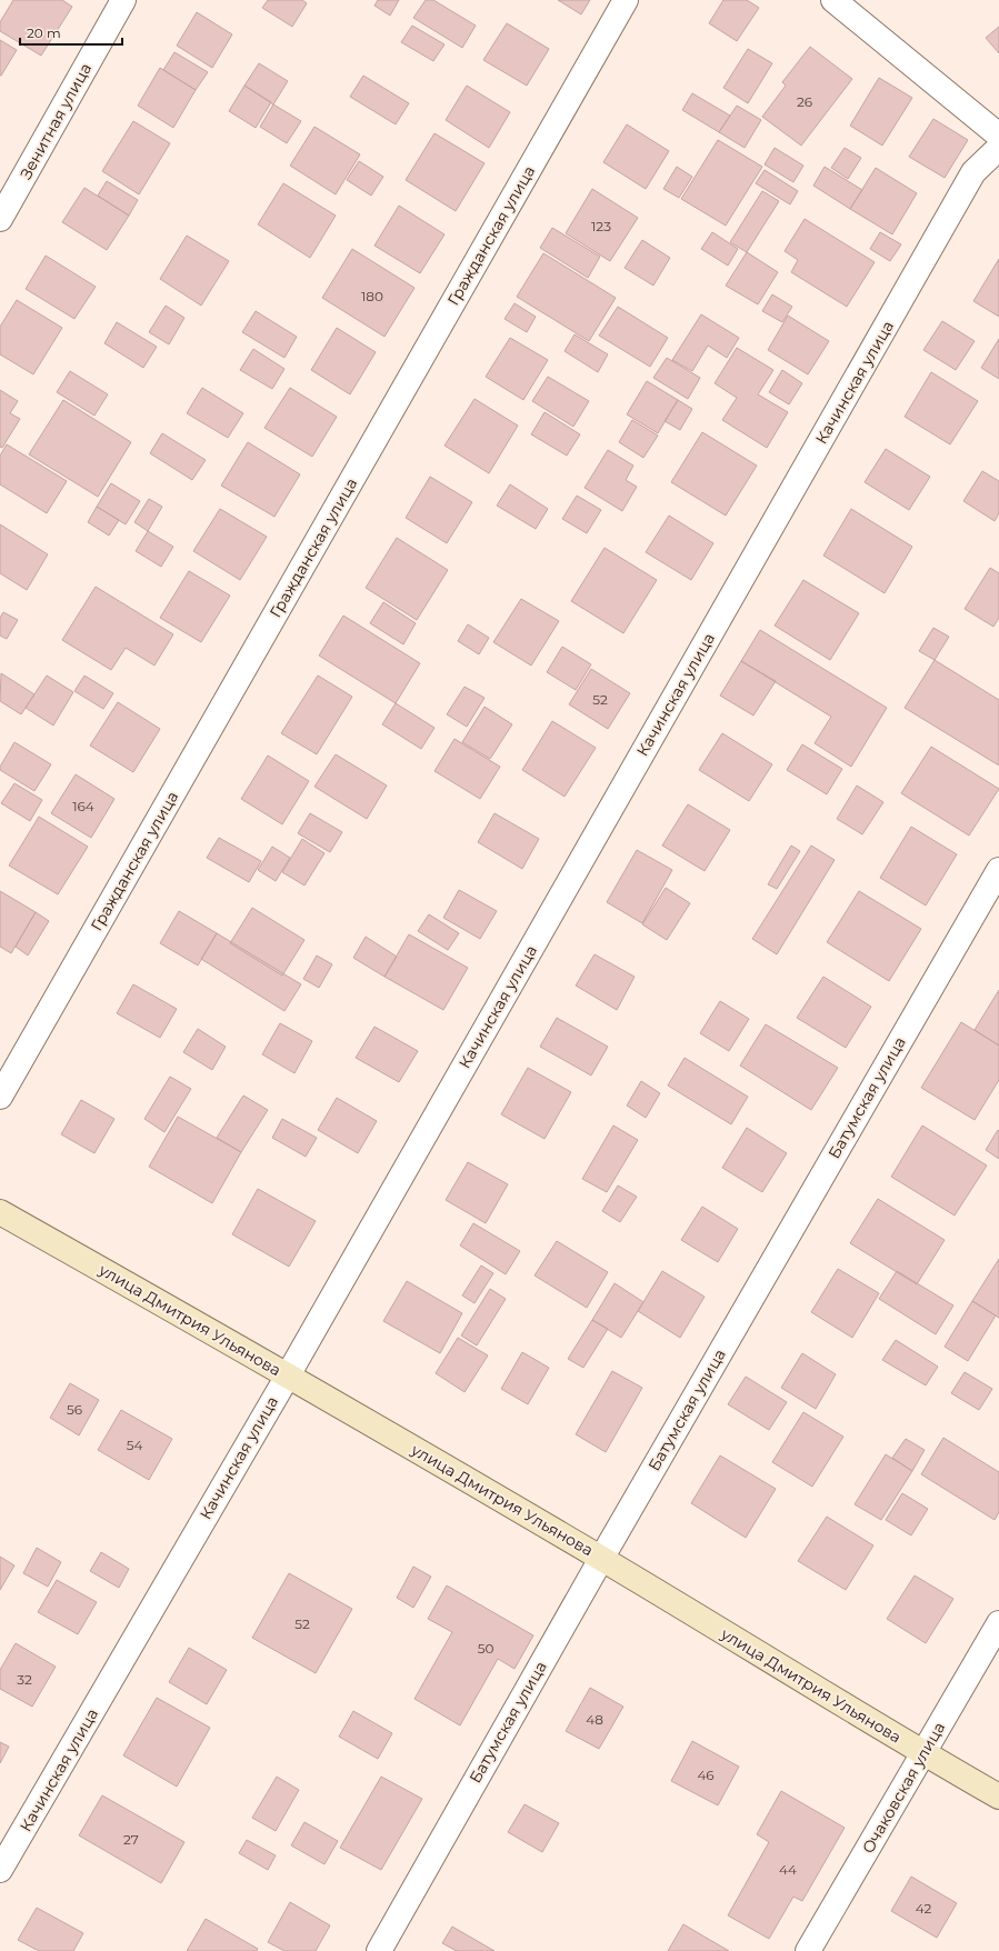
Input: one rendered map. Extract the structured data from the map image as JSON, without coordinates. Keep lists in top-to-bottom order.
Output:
{
  "streets": {
    "main road": ["улица Дмитрия Ульянова"],
    "street": [
      "Зенитная улица",
      "Гражданская улица",
      "Качинская улица",
      "Батумская улица",
      "Очаковская улица"
    ]
  },
  "crossings": [
    ["Качинская улица", "улица Дмитрия Ульянова"],
    ["Батумская улица", "улица Дмитрия Ульянова"],
    ["улица Дмитрия Ульянова", "Очаковская улица"]
  ],
  "house_numbers": [
    "26",
    "123",
    "180",
    "52",
    "164",
    "56",
    "54",
    "52",
    "50",
    "32",
    "48",
    "46",
    "27",
    "44",
    "42"
  ],
  "scale_bar": "20 m"
}
